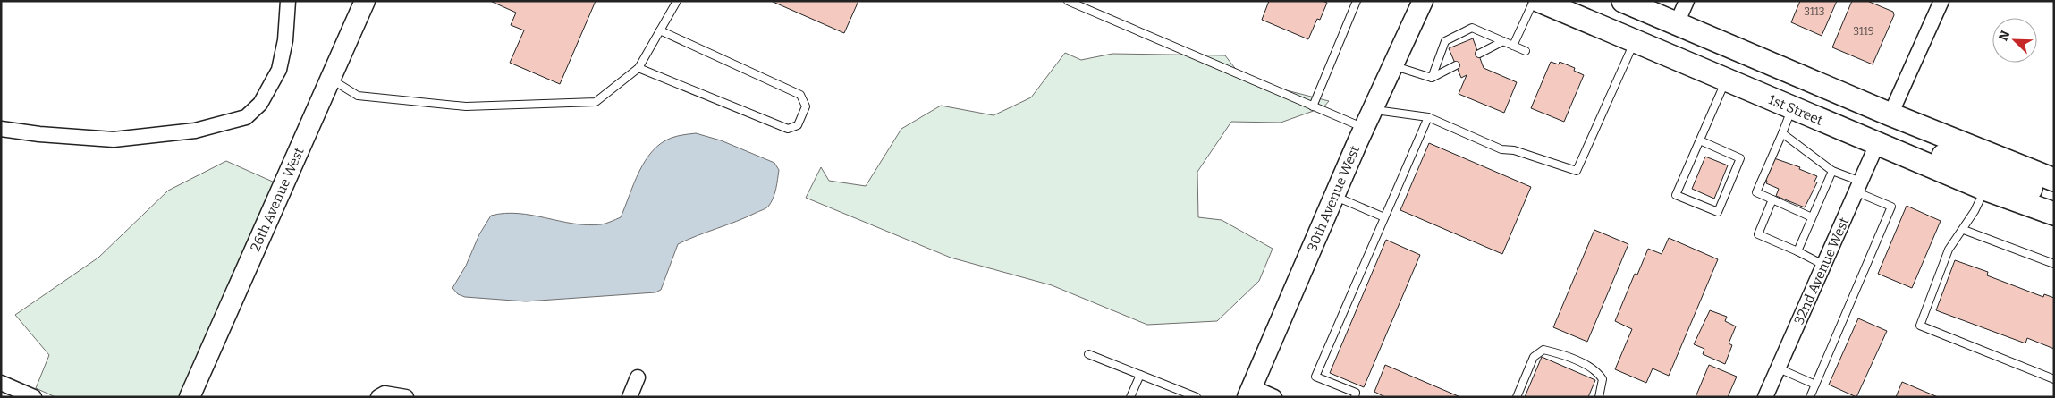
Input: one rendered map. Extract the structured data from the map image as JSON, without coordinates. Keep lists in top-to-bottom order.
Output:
{
  "streets": {
    "main road": ["1st Street"],
    "street": ["30th Avenue West", "26th Avenue West", "32nd Avenue West"]
  },
  "crossings": [
    ["1st Street", "32nd Avenue West"]
  ],
  "house_numbers": ["3113", "3119"],
  "north": "top left"
}
